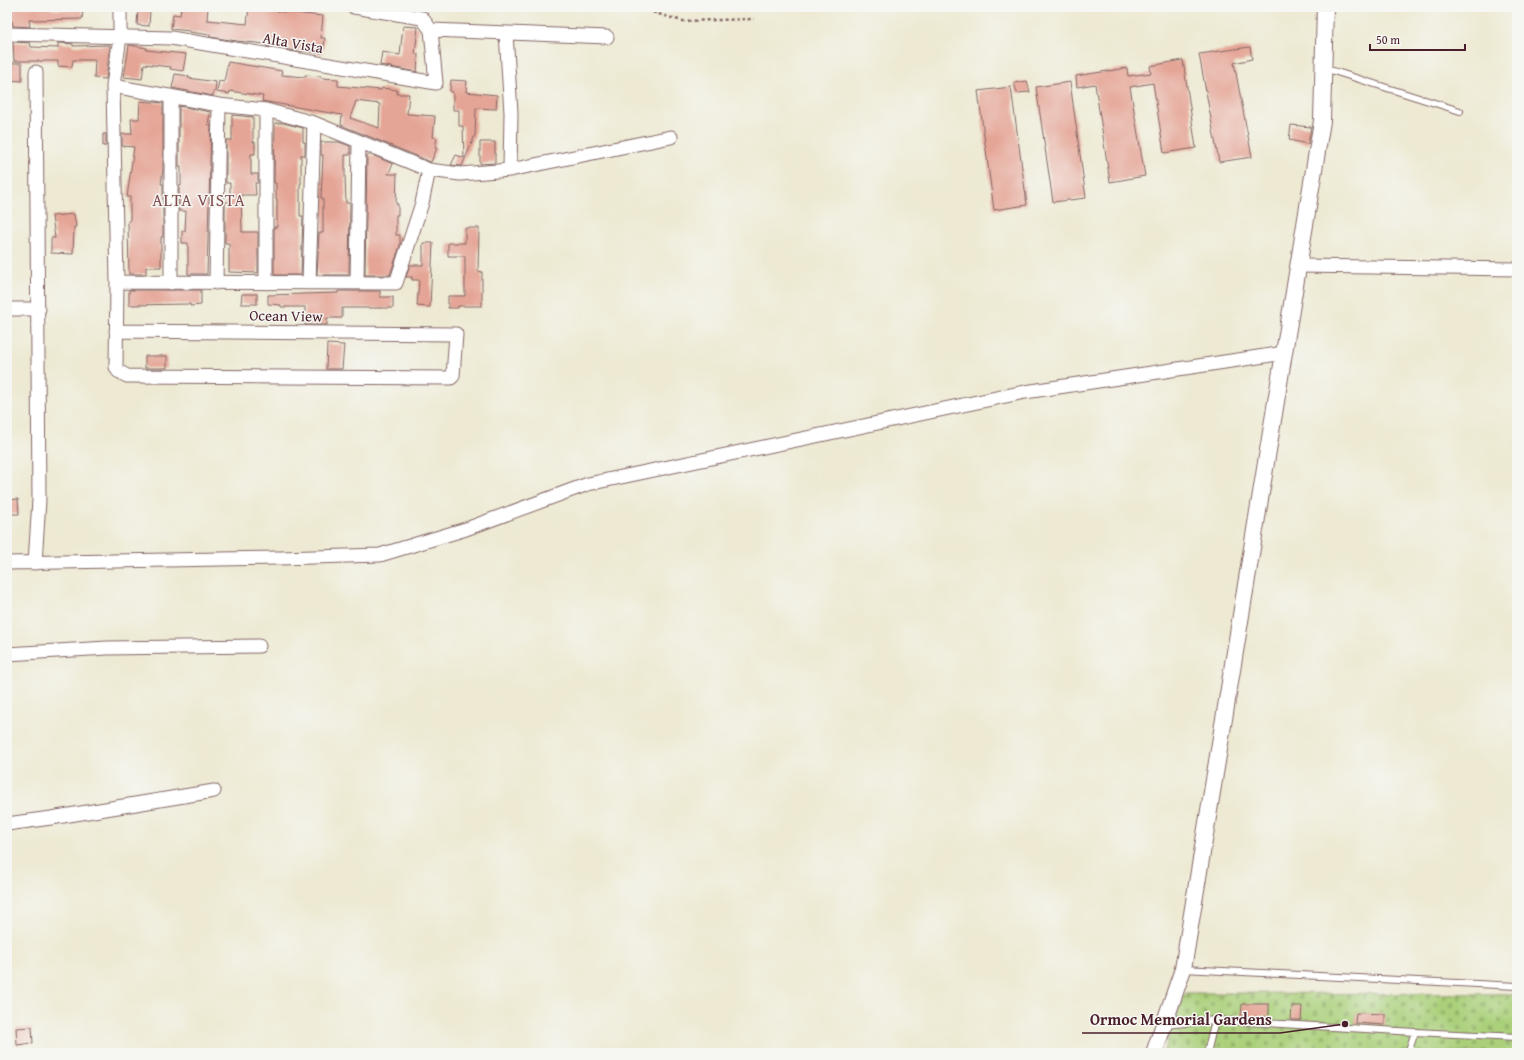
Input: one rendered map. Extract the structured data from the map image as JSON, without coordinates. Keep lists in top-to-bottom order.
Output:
{
  "streets": {
    "street": ["Alta Vista", "Ocean View"]
  },
  "districts": ["ALTA VISTA"],
  "places": ["Ormoc Memorial Gardens"],
  "scale_bar": "50 m"
}
